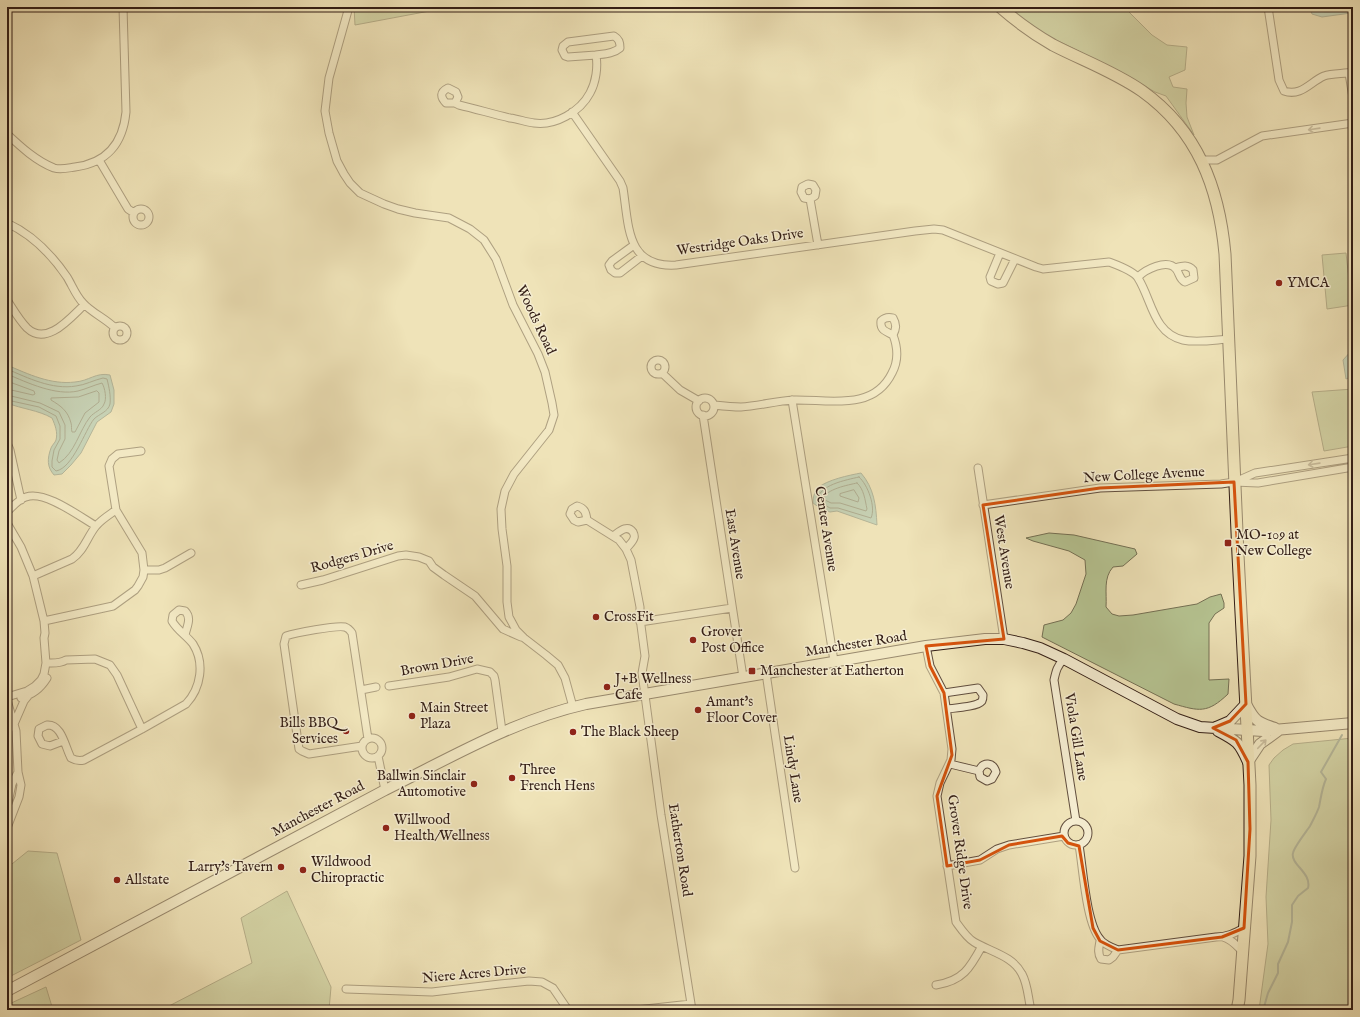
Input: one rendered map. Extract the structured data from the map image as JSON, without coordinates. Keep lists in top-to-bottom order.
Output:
{
  "streets": {
    "street": [
      "Westridge Oaks Drive",
      "Woods Road",
      "New College Avenue",
      "Center Avenue",
      "East Avenue",
      "West Avenue",
      "Rodgers Drive",
      "Manchester Road",
      "Brown Drive",
      "Viola Gill Lane",
      "Lindy Lane",
      "Eatherton Road",
      "Grover Ridge Drive",
      "Niere Acres Drive"
    ]
  },
  "crossings": [
    ["Woods Road", "Rodgers Drive"],
    ["Woods Road", "Manchester Road"],
    ["New College Avenue", "West Avenue"],
    ["Center Avenue", "Manchester Road"],
    ["East Avenue", "Manchester Road"],
    ["West Avenue", "Manchester Road"],
    ["Manchester Road", "Brown Drive"],
    ["Manchester Road", "Viola Gill Lane"],
    ["Manchester Road", "Lindy Lane"],
    ["Manchester Road", "Eatherton Road"],
    ["Manchester Road", "Grover Ridge Drive"]
  ],
  "places": {
    "other": [
      "YMCA",
      "CrossFit",
      "Grover Post Office",
      "J+B Wellness Cafe",
      "Amant's Floor Cover",
      "Main Street Plaza",
      "Bills BBQ Services",
      "The Black Sheep",
      "Three French Hens",
      "Ballwin Sinclair Automotive",
      "Willwood Health/Wellness",
      "Larry's Tavern",
      "Wildwood Chiropractic",
      "Allstate"
    ],
    "transit": ["MO-109 at New College", "Manchester at Eatherton"]
  }
}
